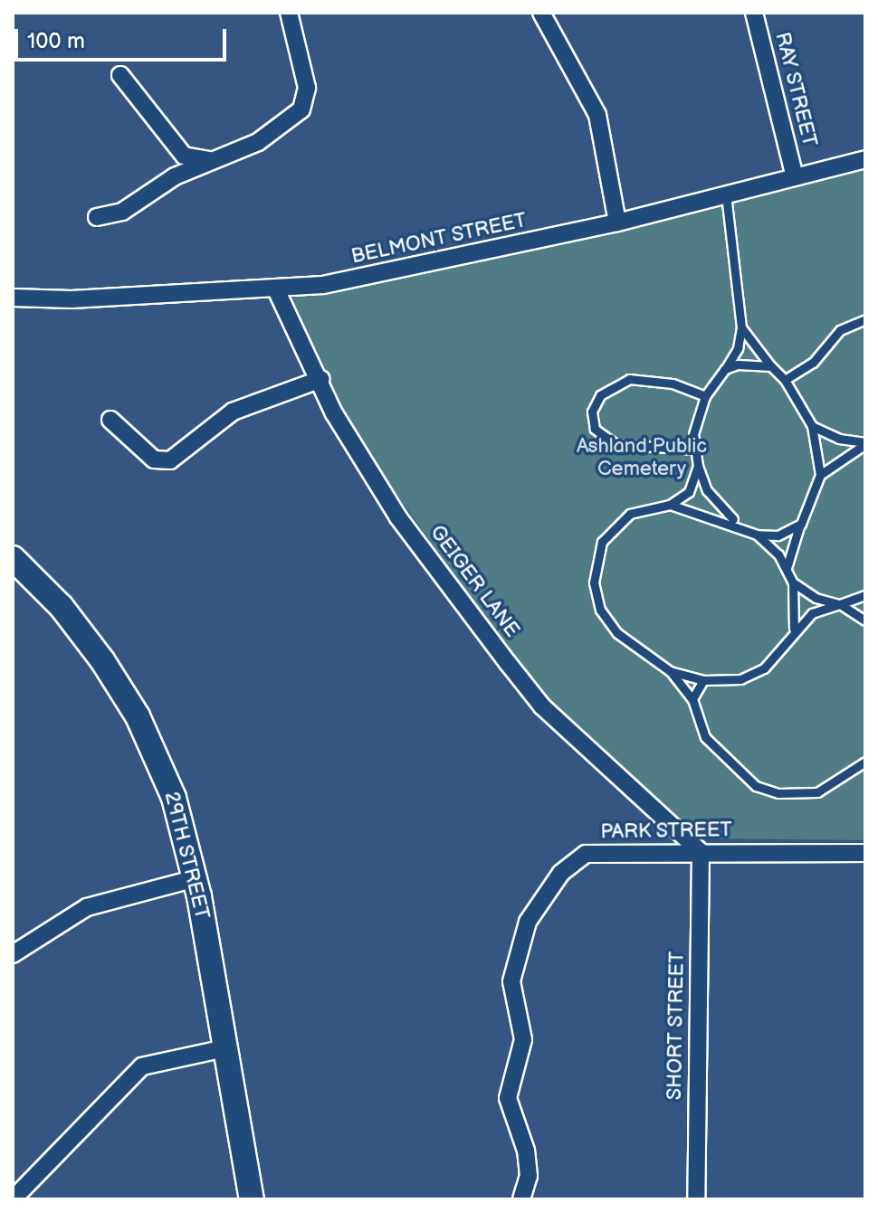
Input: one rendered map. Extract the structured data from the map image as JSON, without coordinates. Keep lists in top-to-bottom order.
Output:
{
  "streets": {
    "street": [
      "RAY STREET",
      "BELMONT STREET",
      "GEIGER LANE",
      "PARK STREET",
      "29TH STREET",
      "SHORT STREET"
    ]
  },
  "crossings": [
    ["RAY STREET", "BELMONT STREET"],
    ["BELMONT STREET", "GEIGER LANE"],
    ["GEIGER LANE", "PARK STREET"],
    ["GEIGER LANE", "SHORT STREET"],
    ["PARK STREET", "SHORT STREET"]
  ],
  "parks": ["Ashland Public Cemetery"],
  "scale_bar": "100 m"
}
